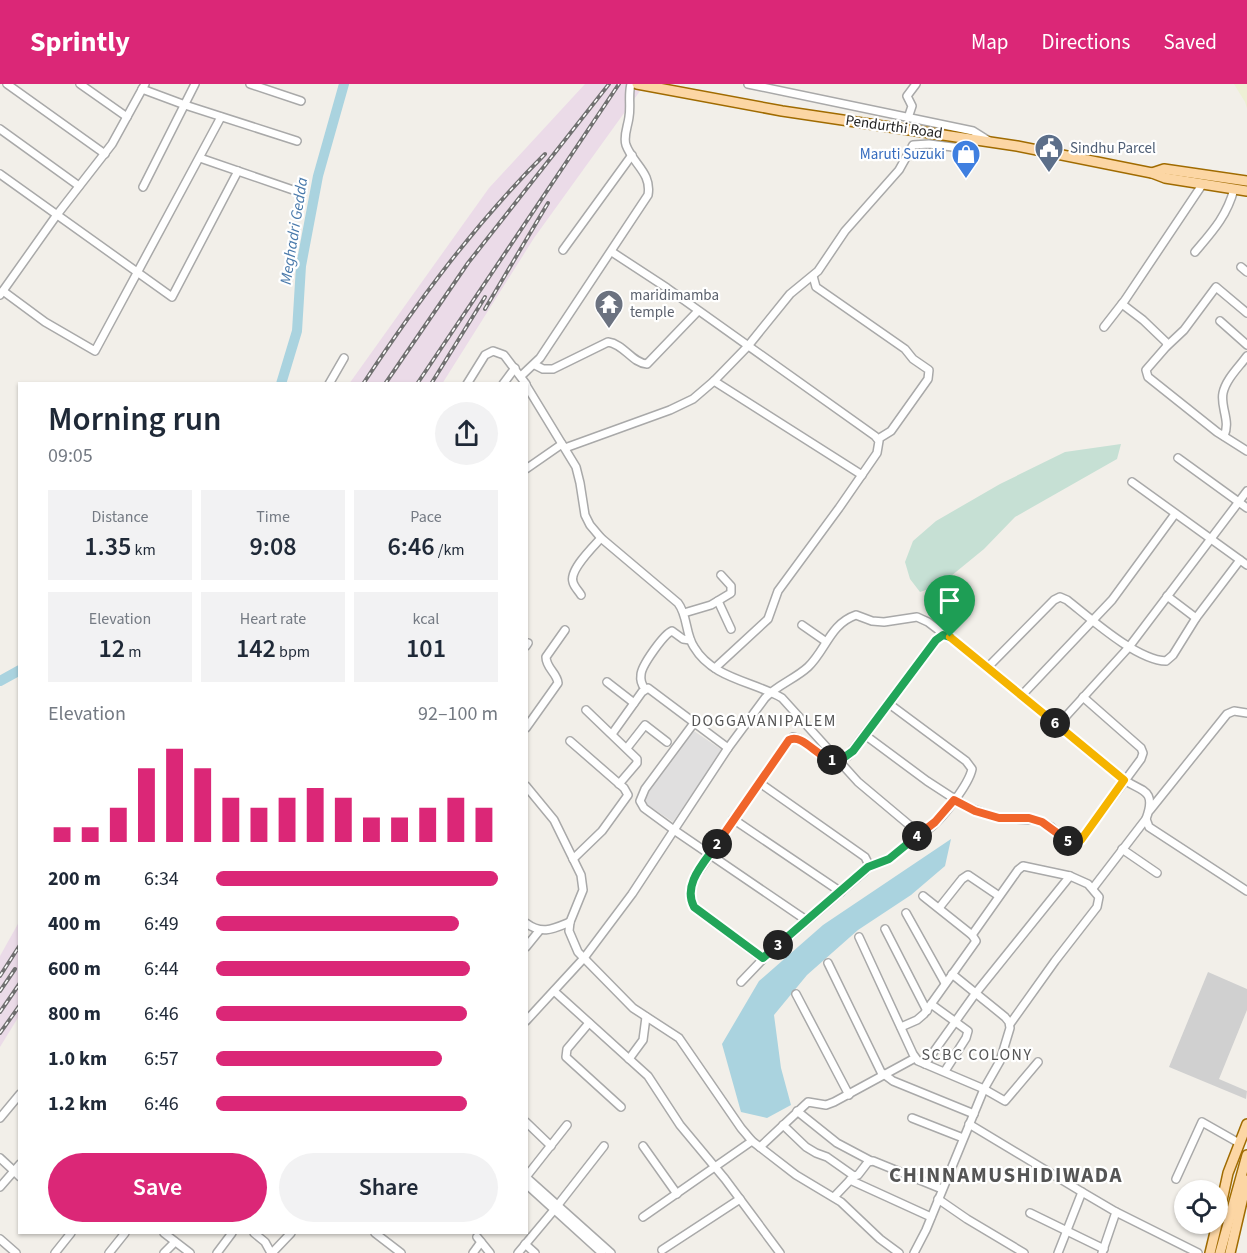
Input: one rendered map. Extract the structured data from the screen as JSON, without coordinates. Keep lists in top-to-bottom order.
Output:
{
  "streets": {
    "main road": ["Pendurthi Road"]
  },
  "districts": ["DOGGAVANIPALEM", "SCBC COLONY", "CHINNAMUSHIDIWADA"],
  "water": ["Meghadri Gedda"],
  "places": {
    "public building": ["Sindhu Parcel"],
    "shop": ["Maruti Suzuki"],
    "temple": ["maridimamba temple"]
  },
  "page": {
    "header": "Sprintly",
    "nav": ["Map", "Directions", "Saved"],
    "heading": ["Morning run", "09:05"],
    "stats": [
      ["Distance", "1.35 km"],
      ["Time", "9:08"],
      ["Pace", "6:46 /km"],
      ["Elevation", "12 m"],
      ["Heart rate", "142 bpm"],
      ["kcal", "101"]
    ],
    "chart": ["Elevation", "92–100 m"],
    "pins": [
      "6",
      "1",
      "4",
      "5",
      "2",
      "3"
    ],
    "list": [
      {
        "name": "200 m",
        "note": "6:34"
      },
      {
        "name": "400 m",
        "note": "6:49"
      },
      {
        "name": "600 m",
        "note": "6:44"
      },
      {
        "name": "800 m",
        "note": "6:46"
      },
      {
        "name": "1.0 km",
        "note": "6:57"
      },
      {
        "name": "1.2 km",
        "note": "6:46"
      }
    ],
    "buttons": ["Save", "Share"]
  }
}
